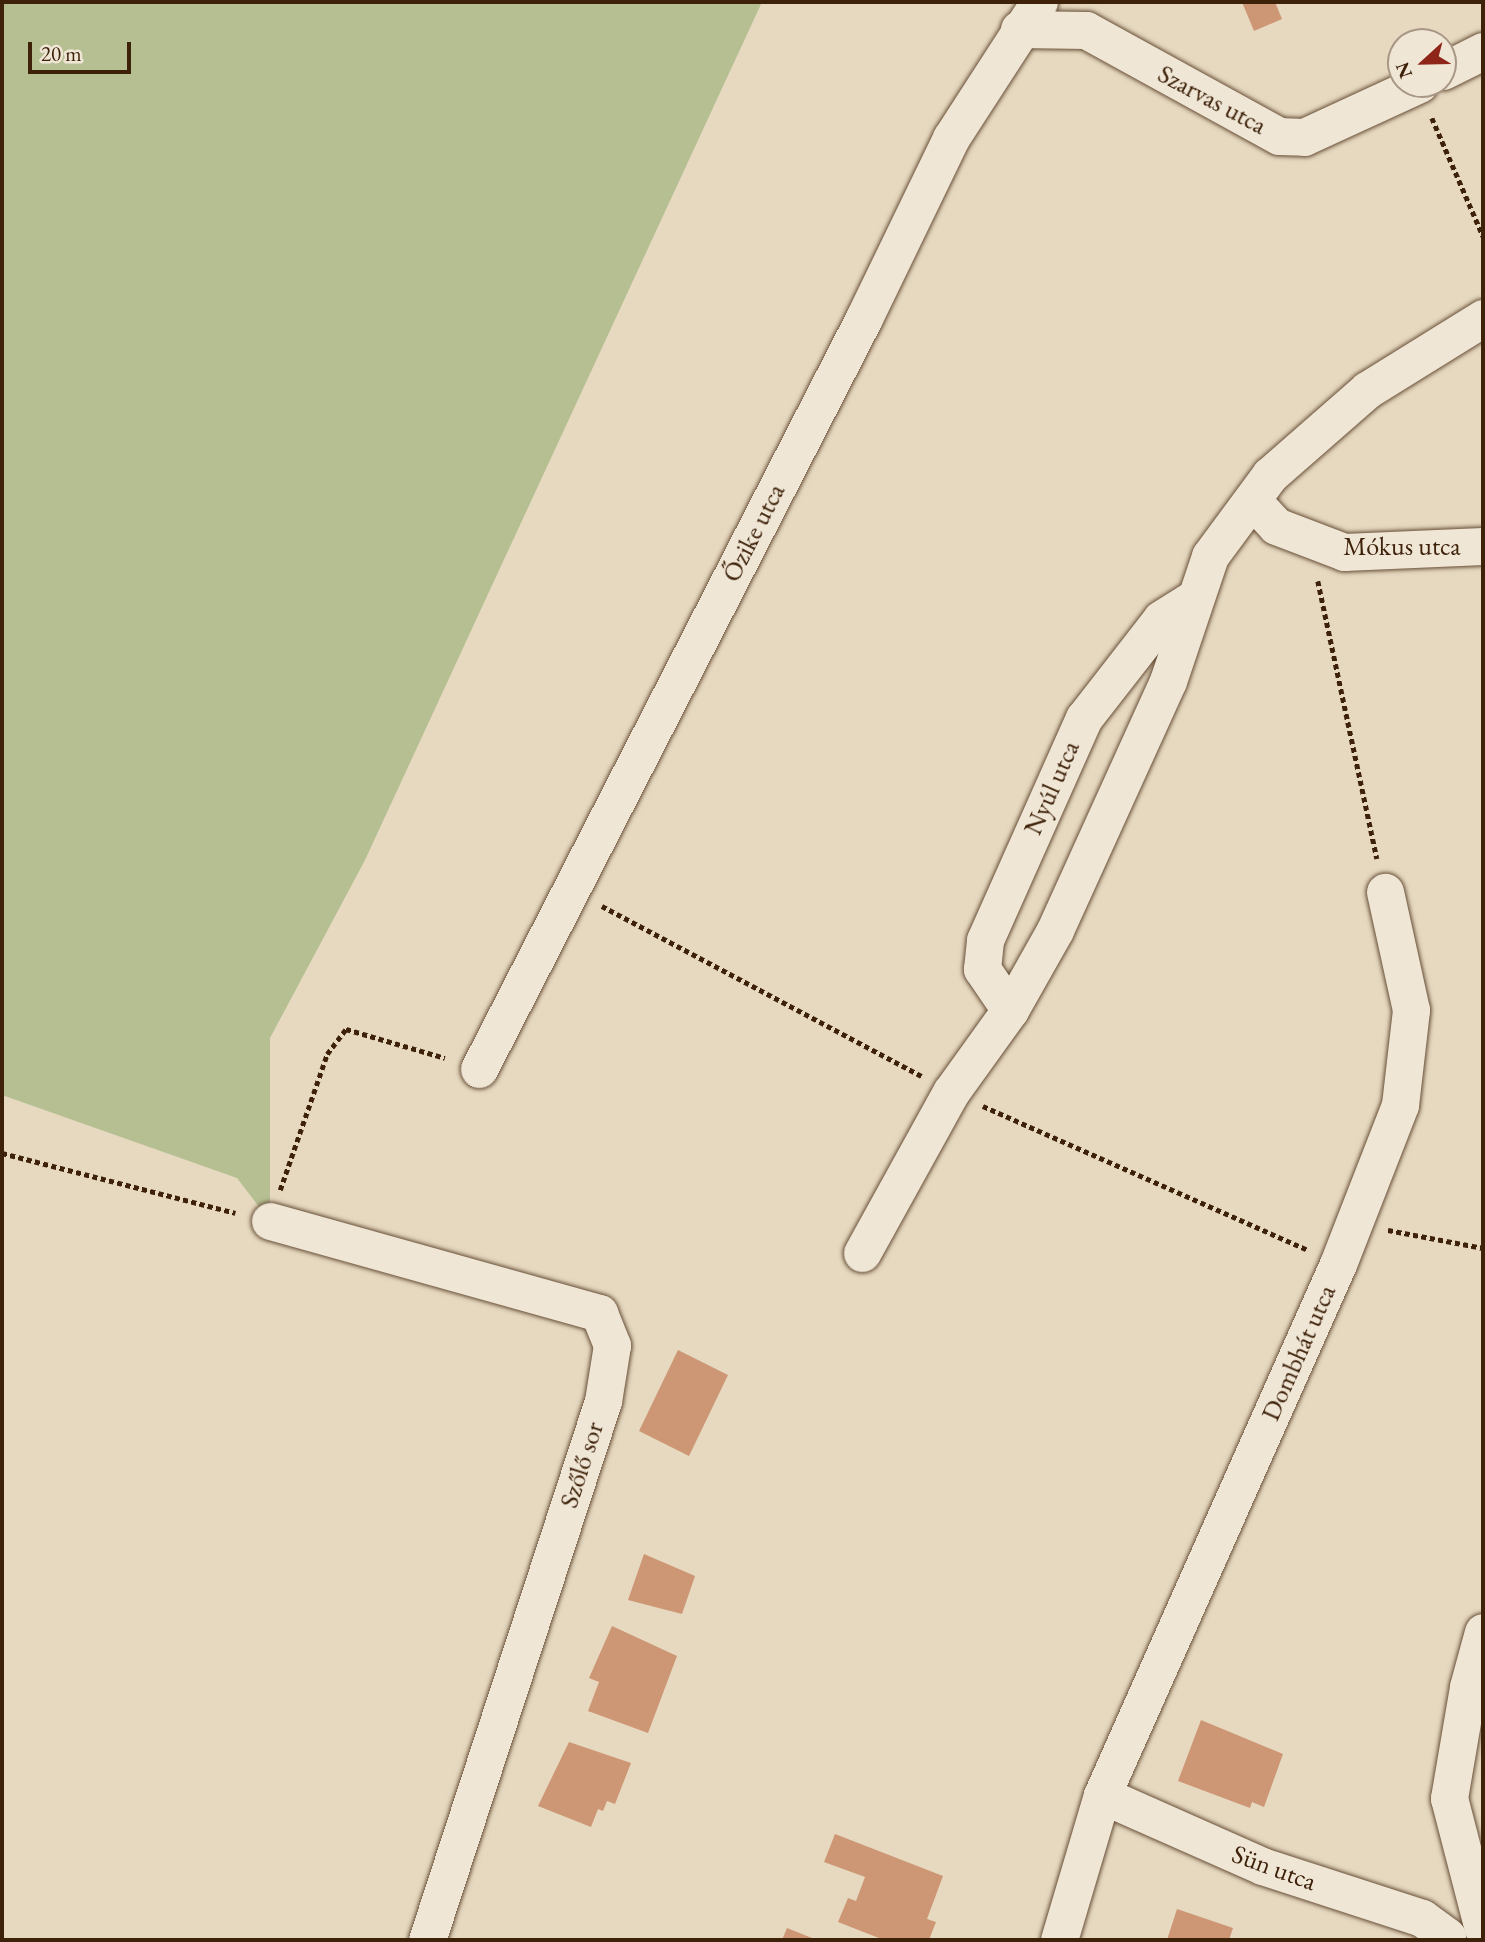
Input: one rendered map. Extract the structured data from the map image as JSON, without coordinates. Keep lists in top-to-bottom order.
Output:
{
  "streets": {
    "street": [
      "Szarvas utca",
      "Őzike utca",
      "Mókus utca",
      "Nyúl utca",
      "Dombhát utca",
      "Szőlő sor",
      "Sün utca"
    ]
  },
  "crossings": [
    ["Szarvas utca", "Őzike utca"],
    ["Dombhát utca", "Sün utca"]
  ],
  "scale_bar": "20 m",
  "north": "left"
}
